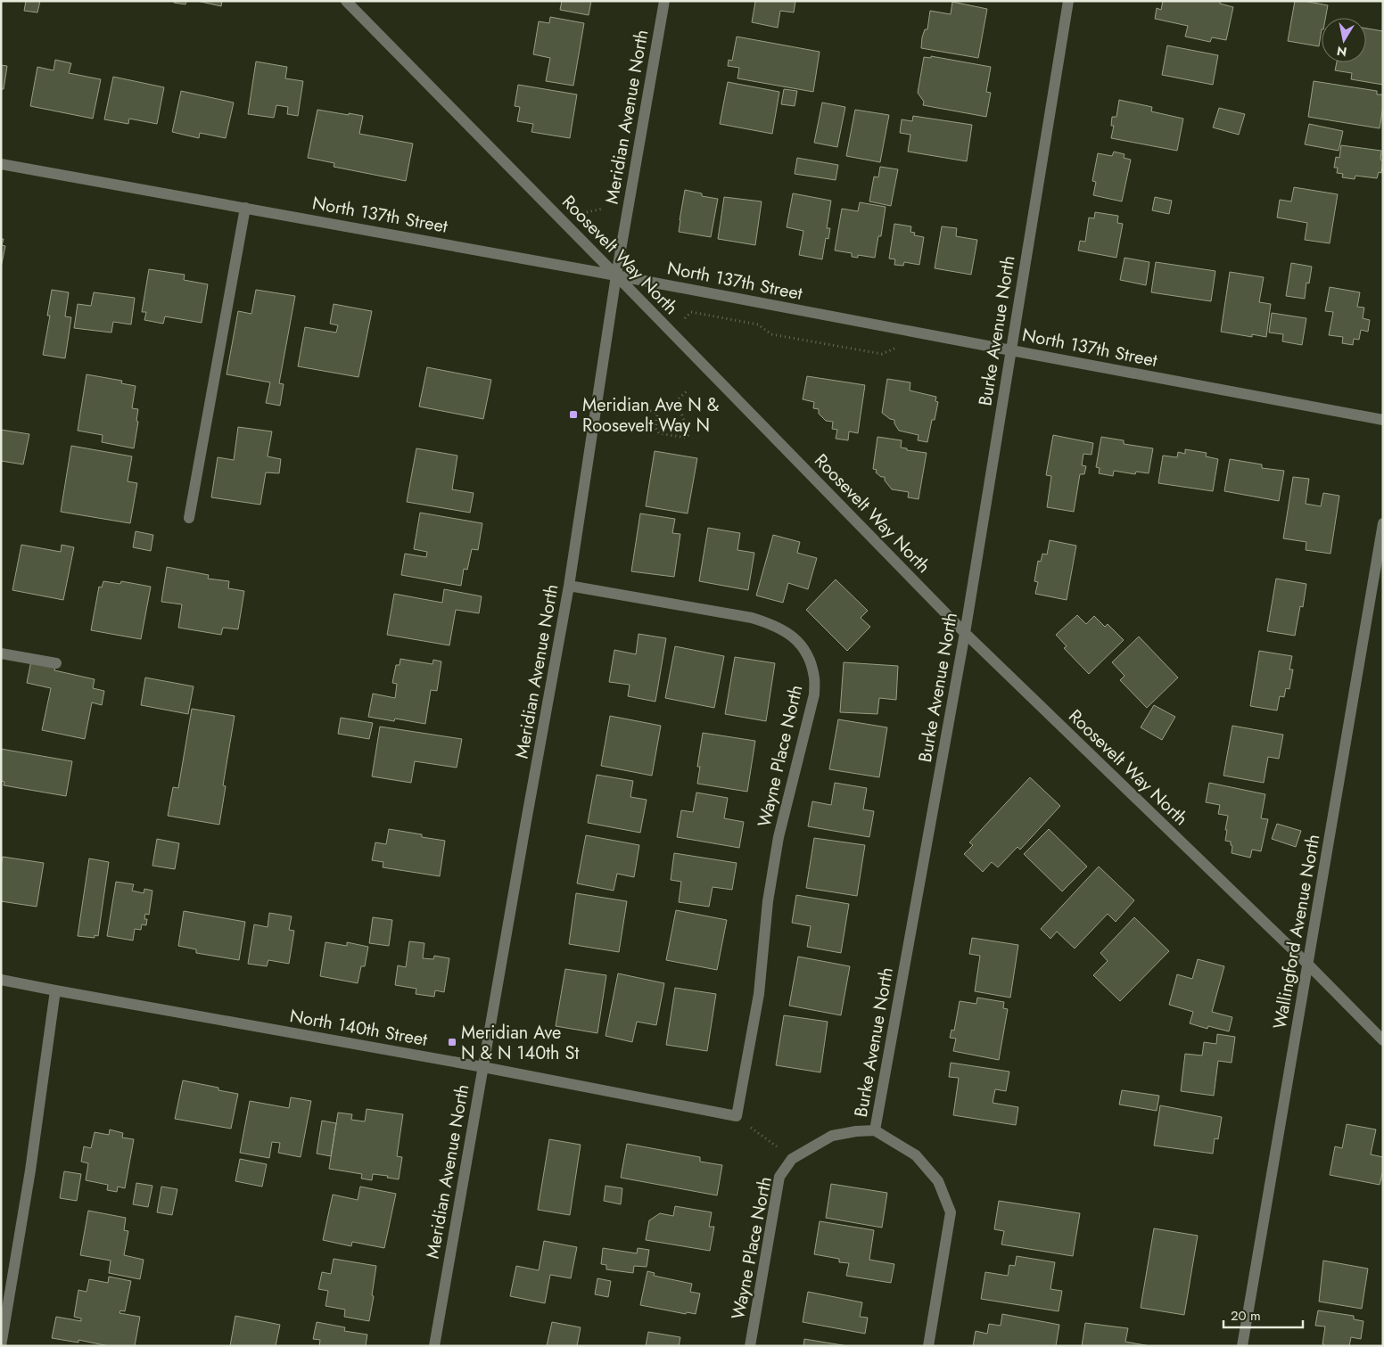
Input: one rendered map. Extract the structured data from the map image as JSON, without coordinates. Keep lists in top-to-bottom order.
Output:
{
  "streets": {
    "street": [
      "Meridian Avenue North",
      "North 137th Street",
      "Roosevelt Way North",
      "Burke Avenue North",
      "Wayne Place North",
      "Wallingford Avenue North",
      "North 140th Street"
    ]
  },
  "crossings": [
    ["Meridian Avenue North", "North 137th Street"],
    ["Meridian Avenue North", "Roosevelt Way North"],
    ["Meridian Avenue North", "Wayne Place North"],
    ["Meridian Avenue North", "North 140th Street"],
    ["North 137th Street", "Roosevelt Way North"],
    ["North 137th Street", "Burke Avenue North"],
    ["Roosevelt Way North", "Burke Avenue North"],
    ["Roosevelt Way North", "Wallingford Avenue North"],
    ["Wayne Place North", "North 140th Street"]
  ],
  "places": {
    "transit": ["Meridian Ave N & Roosevelt Way N", "Meridian Ave N & N 140th St"]
  },
  "scale_bar": "20 m",
  "north": "bottom"
}
